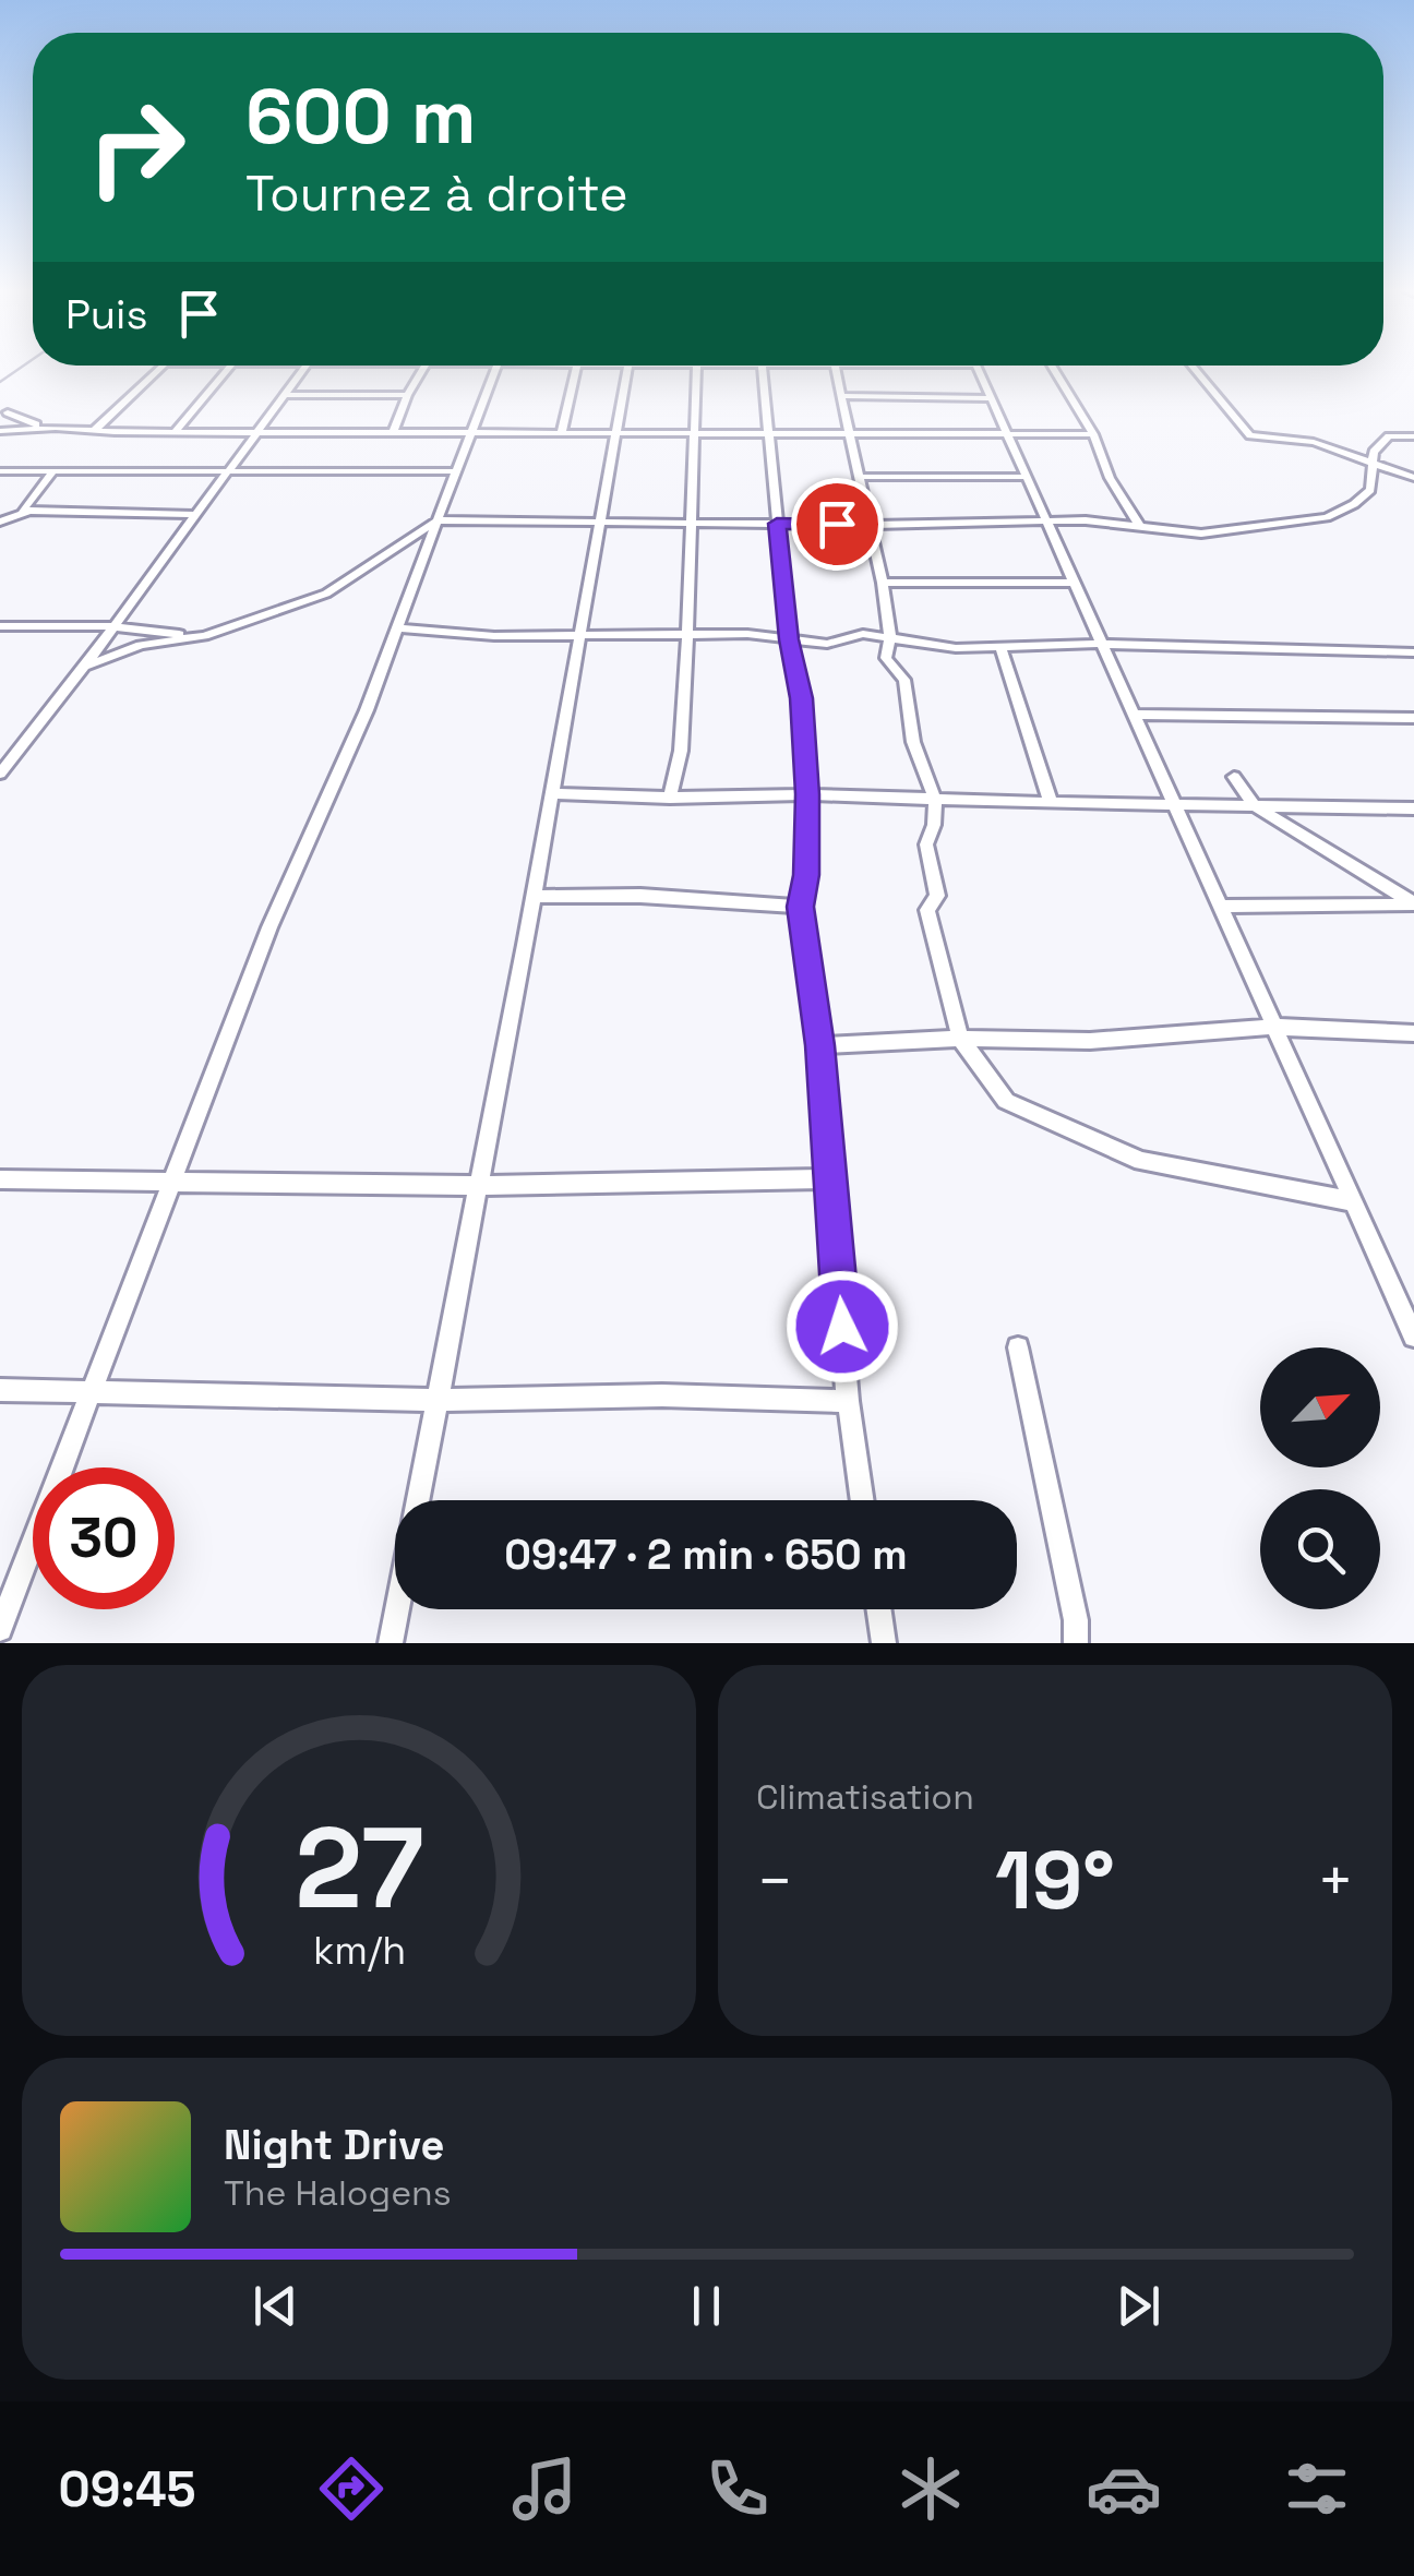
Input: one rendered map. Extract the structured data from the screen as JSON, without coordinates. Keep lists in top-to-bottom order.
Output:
{
  "north": "top right",
  "page": {
    "turn": ["600 m", "Tournez à droite"],
    "then": "Puis",
    "limit": "30",
    "trip": "09:47 · 2 min · 650 m",
    "tile": "Climatisation",
    "heat": ["−", "19°", "+"],
    "song": ["Night Drive", "The Halogens"],
    "tabs": "09:45",
    "gauge": ["27", "km/h"]
  }
}
